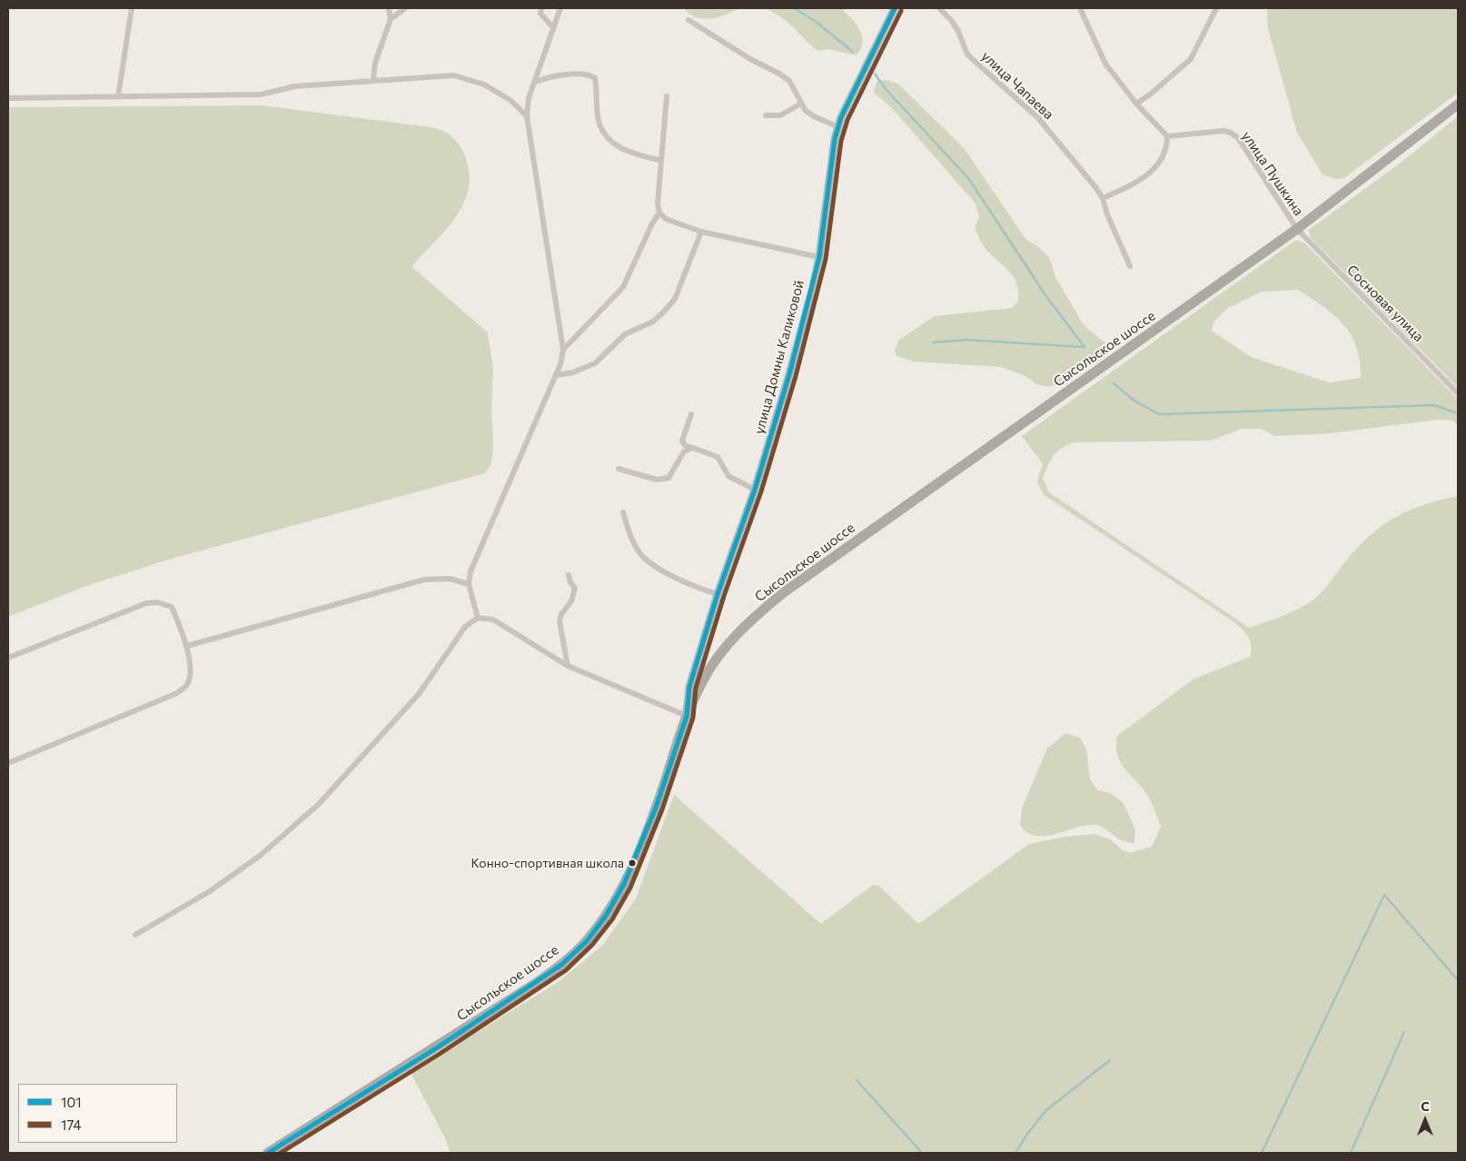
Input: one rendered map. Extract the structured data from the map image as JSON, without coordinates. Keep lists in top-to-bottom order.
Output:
{
  "streets": {
    "highway": ["Сысольское шоссе"],
    "main road": ["улица Домны Каликовой"],
    "street": ["улица Чапаева", "улица Пушкина", "Сосновая улица"]
  },
  "crossings": [
    ["улица Пушкина", "Сосновая улица"],
    ["улица Пушкина", "Сысольское шоссе"],
    ["Сосновая улица", "Сысольское шоссе"],
    ["Сысольское шоссе", "улица Домны Каликовой"]
  ],
  "places": ["Конно-спортивная школа"],
  "lines": ["transit line 101", "transit line 174"],
  "legend": ["101", "174"],
  "north": "top"
}
